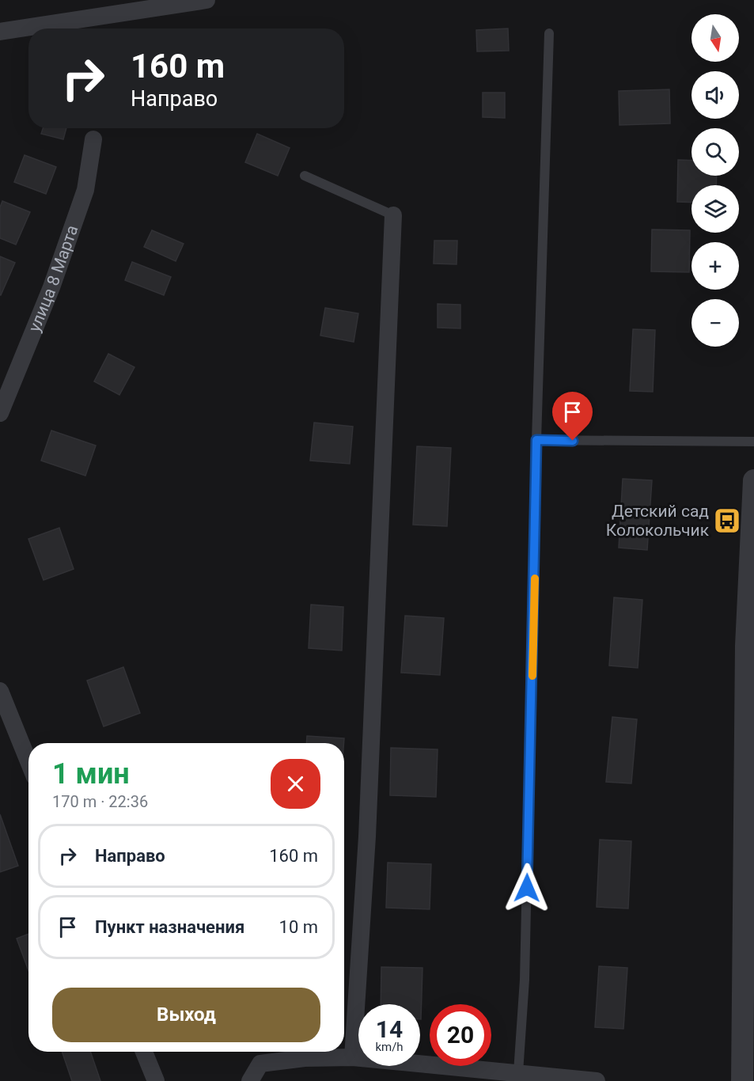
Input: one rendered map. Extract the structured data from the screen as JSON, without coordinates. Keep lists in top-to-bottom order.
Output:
{
  "streets": {
    "street": ["улица 8 Марта"]
  },
  "places": {
    "bus stop": ["Детский сад Колокольчик"]
  },
  "north": "bottom",
  "page": {
    "map_buttons": ["+", "−"],
    "turn": ["160 m", "Направо"],
    "heading": ["1 мин", "170 m · 22:36"],
    "list": [
      {
        "name": "Направо",
        "value": "160 m"
      },
      {
        "name": "Пункт назначения",
        "value": "10 m"
      }
    ],
    "buttons": "Выход",
    "speed": "14 km/h",
    "limit": "20"
  }
}
